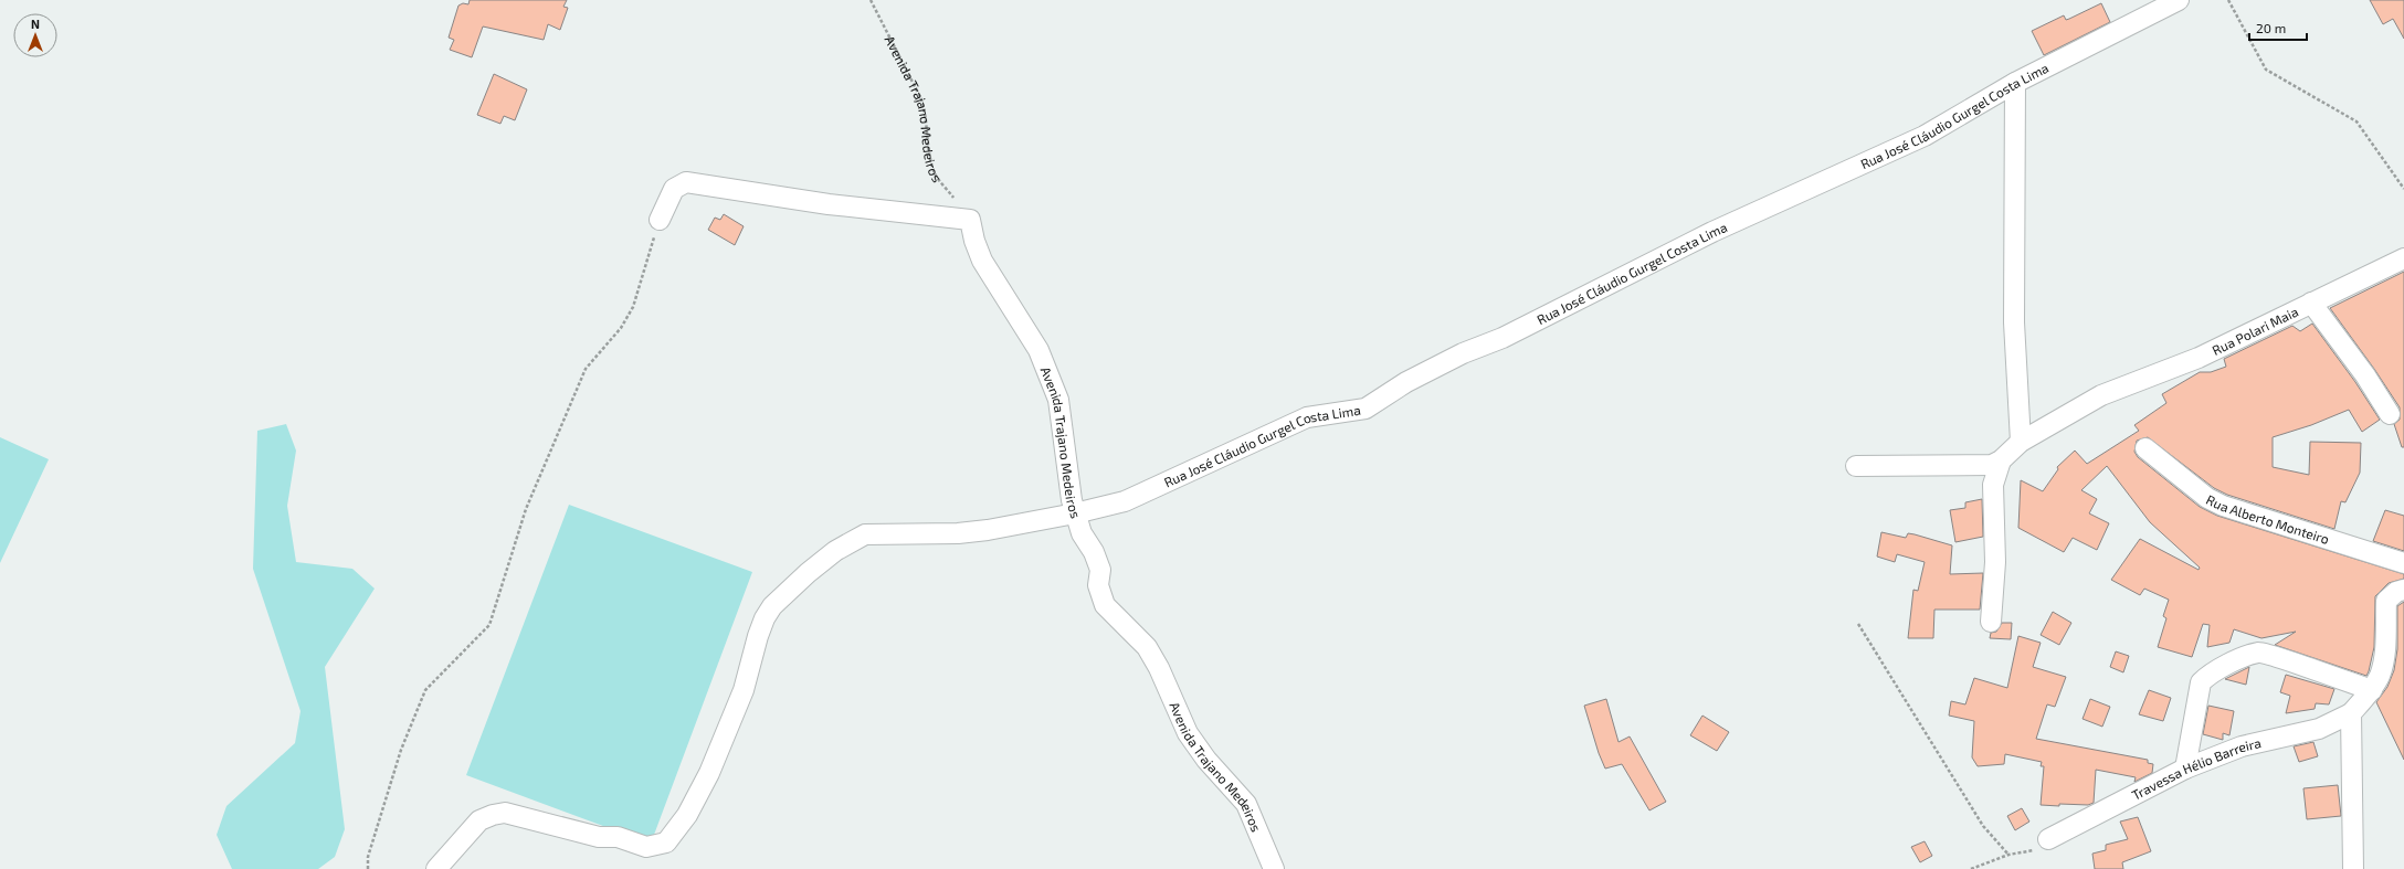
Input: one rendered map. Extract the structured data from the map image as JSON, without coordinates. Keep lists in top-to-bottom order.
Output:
{
  "streets": {
    "street": [
      "Avenida Trajano Medeiros",
      "Rua José Cláudio Gurgel Costa Lima",
      "Rua Polari Maia",
      "Rua Alberto Monteiro",
      "Travessa Hélio Barreira"
    ]
  },
  "crossings": [
    ["Avenida Trajano Medeiros", "Rua José Cláudio Gurgel Costa Lima"]
  ],
  "scale_bar": "20 m",
  "north": "top"
}
